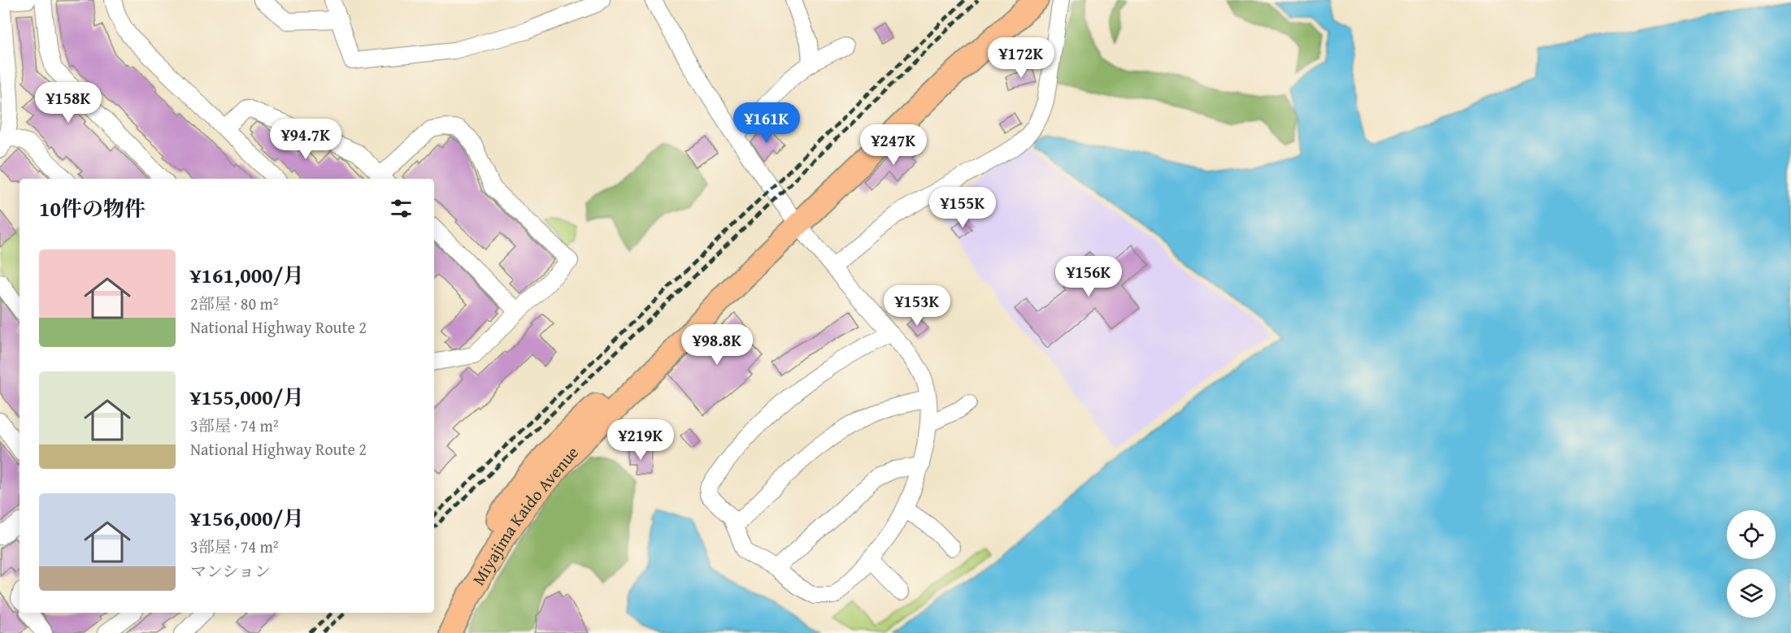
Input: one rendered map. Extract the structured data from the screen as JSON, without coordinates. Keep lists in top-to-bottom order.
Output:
{
  "streets": {
    "highway": ["Miyajima Kaido Avenue"]
  },
  "page": {
    "price": [
      "¥172K",
      "¥158K",
      "¥161K",
      "¥94.7K",
      "¥247K",
      "¥155K",
      "¥156K",
      "¥153K",
      "¥98.8K",
      "¥219K"
    ],
    "heading": "10件の物件",
    "list": [
      {
        "name": "¥161,000/月",
        "note": "2部屋 · 80 m² · National Highway Route 2"
      },
      {
        "name": "¥155,000/月",
        "note": "3部屋 · 74 m² · National Highway Route 2"
      },
      {
        "name": "¥156,000/月",
        "note": "3部屋 · 74 m² · マンション"
      }
    ]
  }
}
